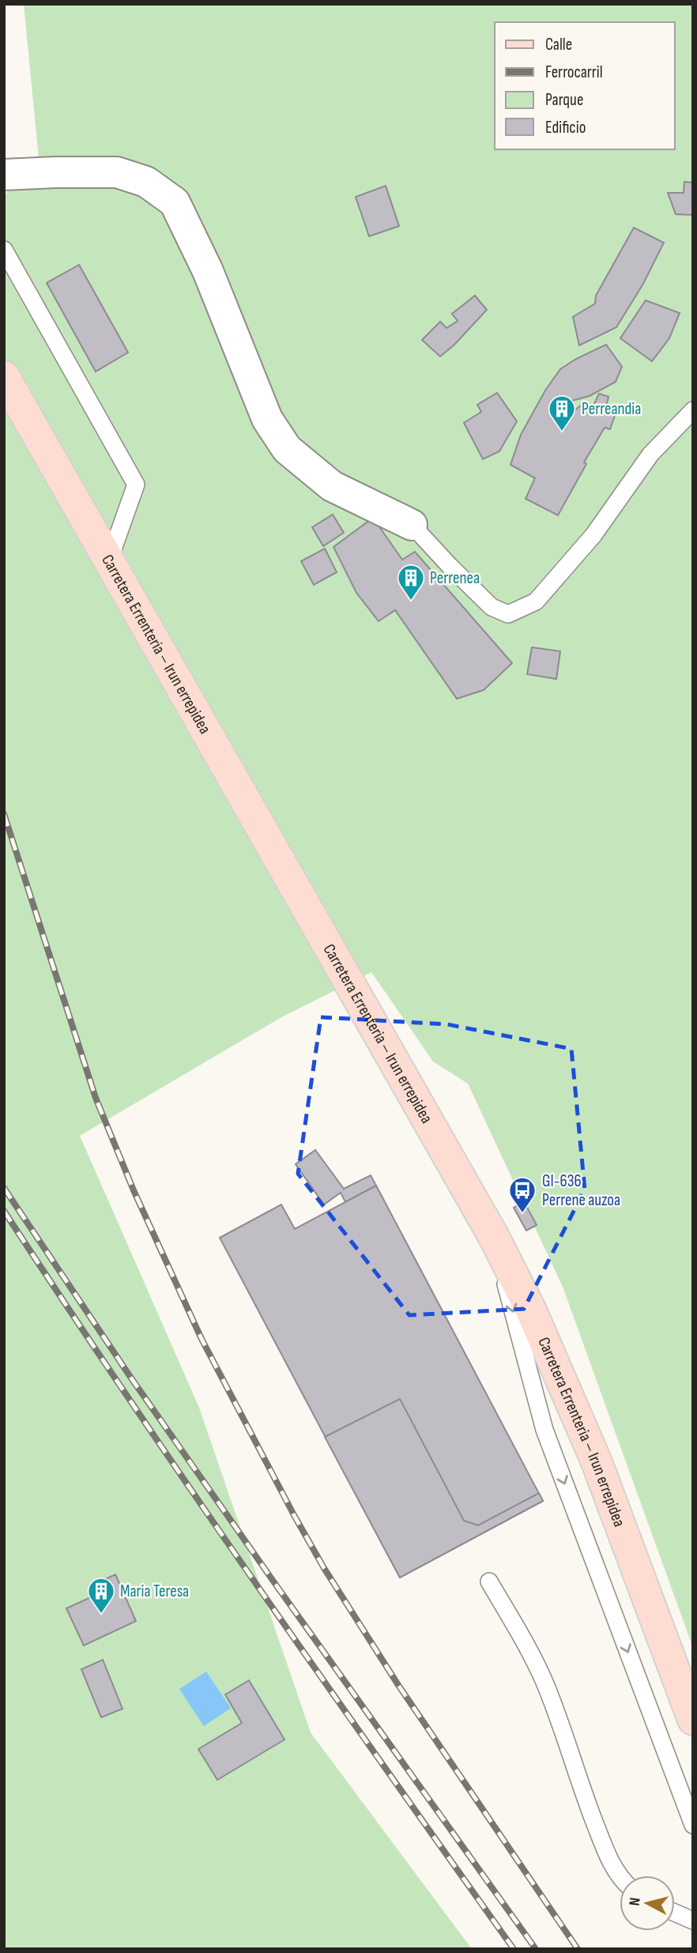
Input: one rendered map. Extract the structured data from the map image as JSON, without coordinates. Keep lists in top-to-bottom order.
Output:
{
  "streets": {
    "main road": ["Carretera Errenteria – Irun errepidea"]
  },
  "places": {
    "building": ["Perreandia", "Perrenea", "Maria Teresa"],
    "bus stop": ["GI-636 Perrene auzoa"]
  },
  "legend": [
    "Calle",
    "Ferrocarril",
    "Parque",
    "Edificio"
  ],
  "north": "left"
}
